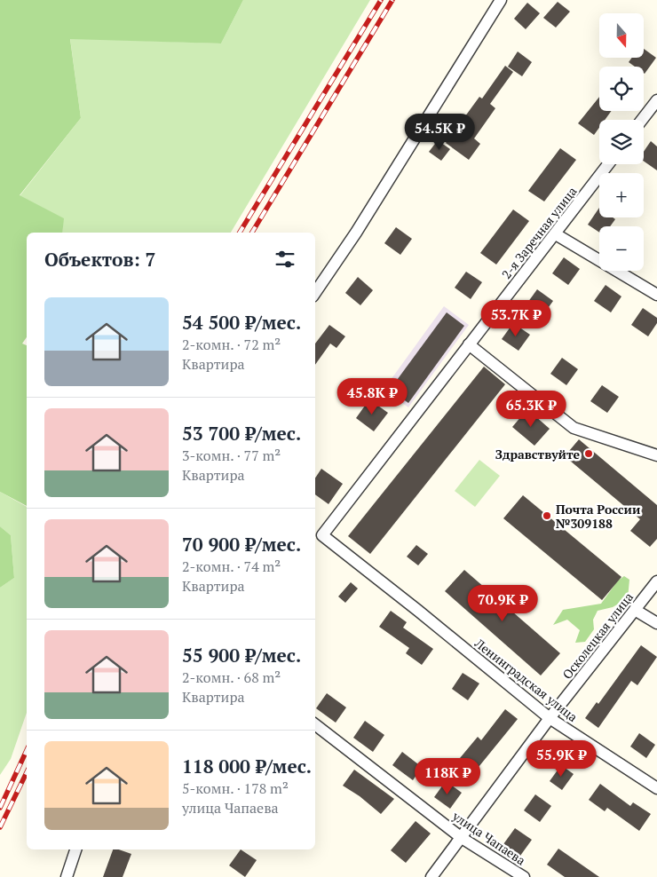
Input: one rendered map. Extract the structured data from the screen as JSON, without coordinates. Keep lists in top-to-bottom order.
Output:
{
  "streets": {
    "street": [
      "2-я Заречная улица",
      "Осколецкая улица",
      "Ленинградская улица",
      "улица Чапаева"
    ]
  },
  "crossings": [
    ["2-я Заречная улица", "Ленинградская улица"],
    ["Осколецкая улица", "Ленинградская улица"],
    ["Осколецкая улица", "улица Чапаева"]
  ],
  "places": ["Здравствуйте", "Почта России №309188"],
  "north": "bottom",
  "page": {
    "map_buttons": ["+", "−"],
    "price": [
      "54.5K ₽",
      "53.7K ₽",
      "45.8K ₽",
      "65.3K ₽",
      "70.9K ₽",
      "55.9K ₽",
      "118K ₽"
    ],
    "heading": "Объектов: 7",
    "list": [
      {
        "name": "54 500 ₽/мес.",
        "note": "2-комн. · 72 m² · Квартира"
      },
      {
        "name": "53 700 ₽/мес.",
        "note": "3-комн. · 77 m² · Квартира"
      },
      {
        "name": "70 900 ₽/мес.",
        "note": "2-комн. · 74 m² · Квартира"
      },
      {
        "name": "55 900 ₽/мес.",
        "note": "2-комн. · 68 m² · Квартира"
      },
      {
        "name": "118 000 ₽/мес.",
        "note": "5-комн. · 178 m² · улица Чапаева"
      }
    ]
  }
}
